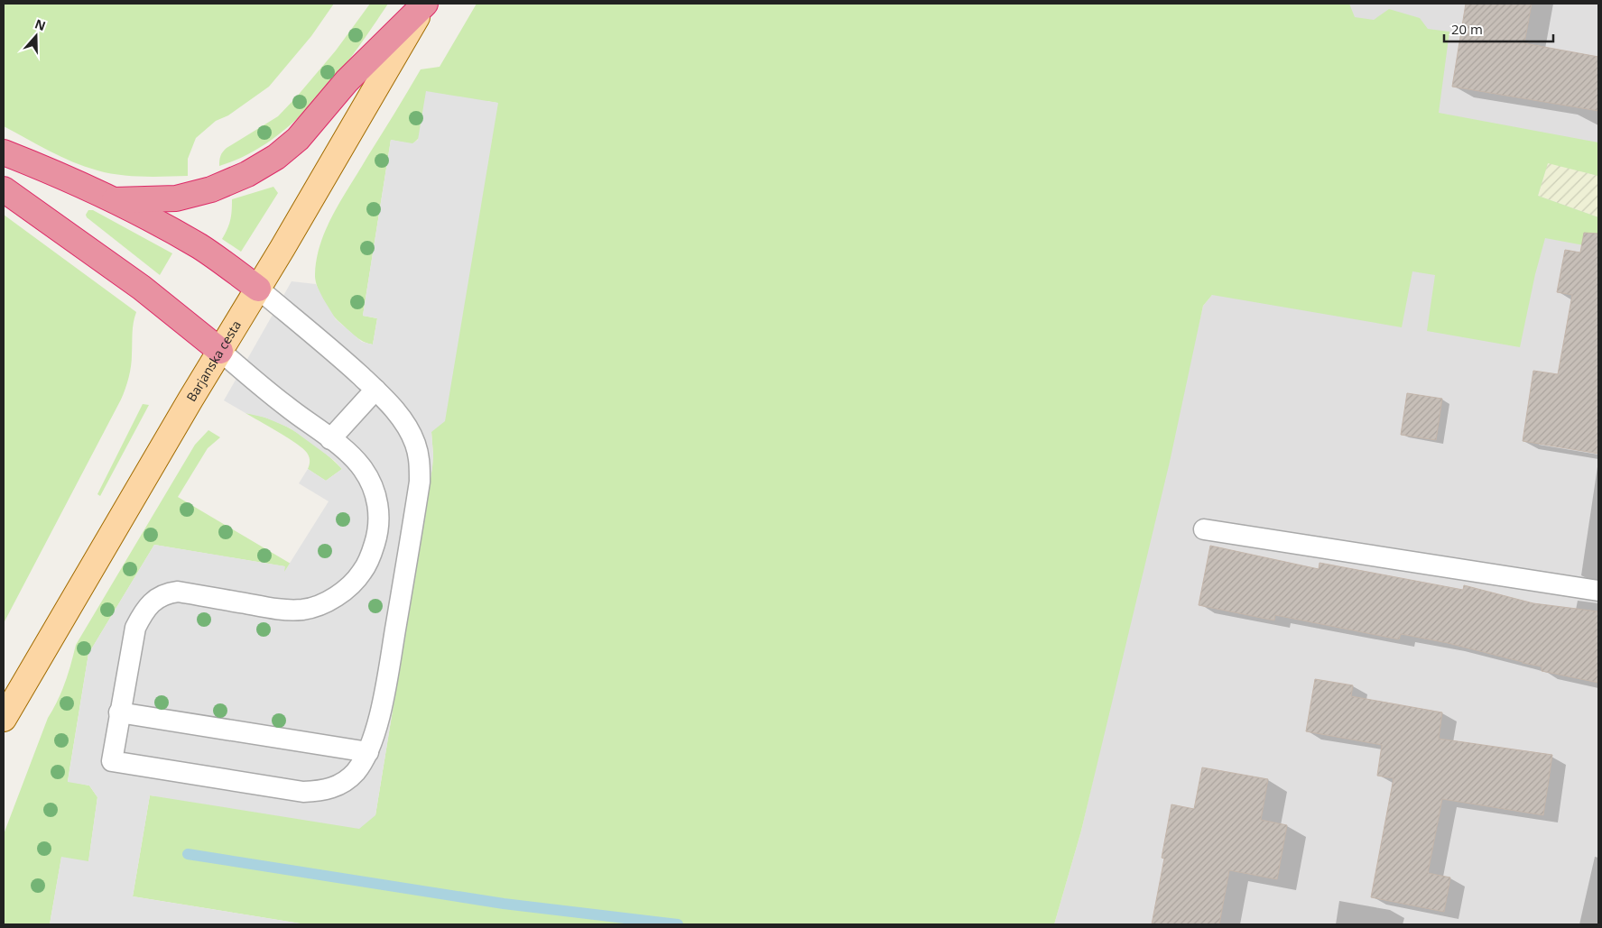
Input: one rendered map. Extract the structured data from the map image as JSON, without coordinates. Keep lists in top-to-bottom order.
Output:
{
  "streets": {
    "main road": ["Barjanska cesta"]
  },
  "scale_bar": "20 m",
  "north": "top"
}
